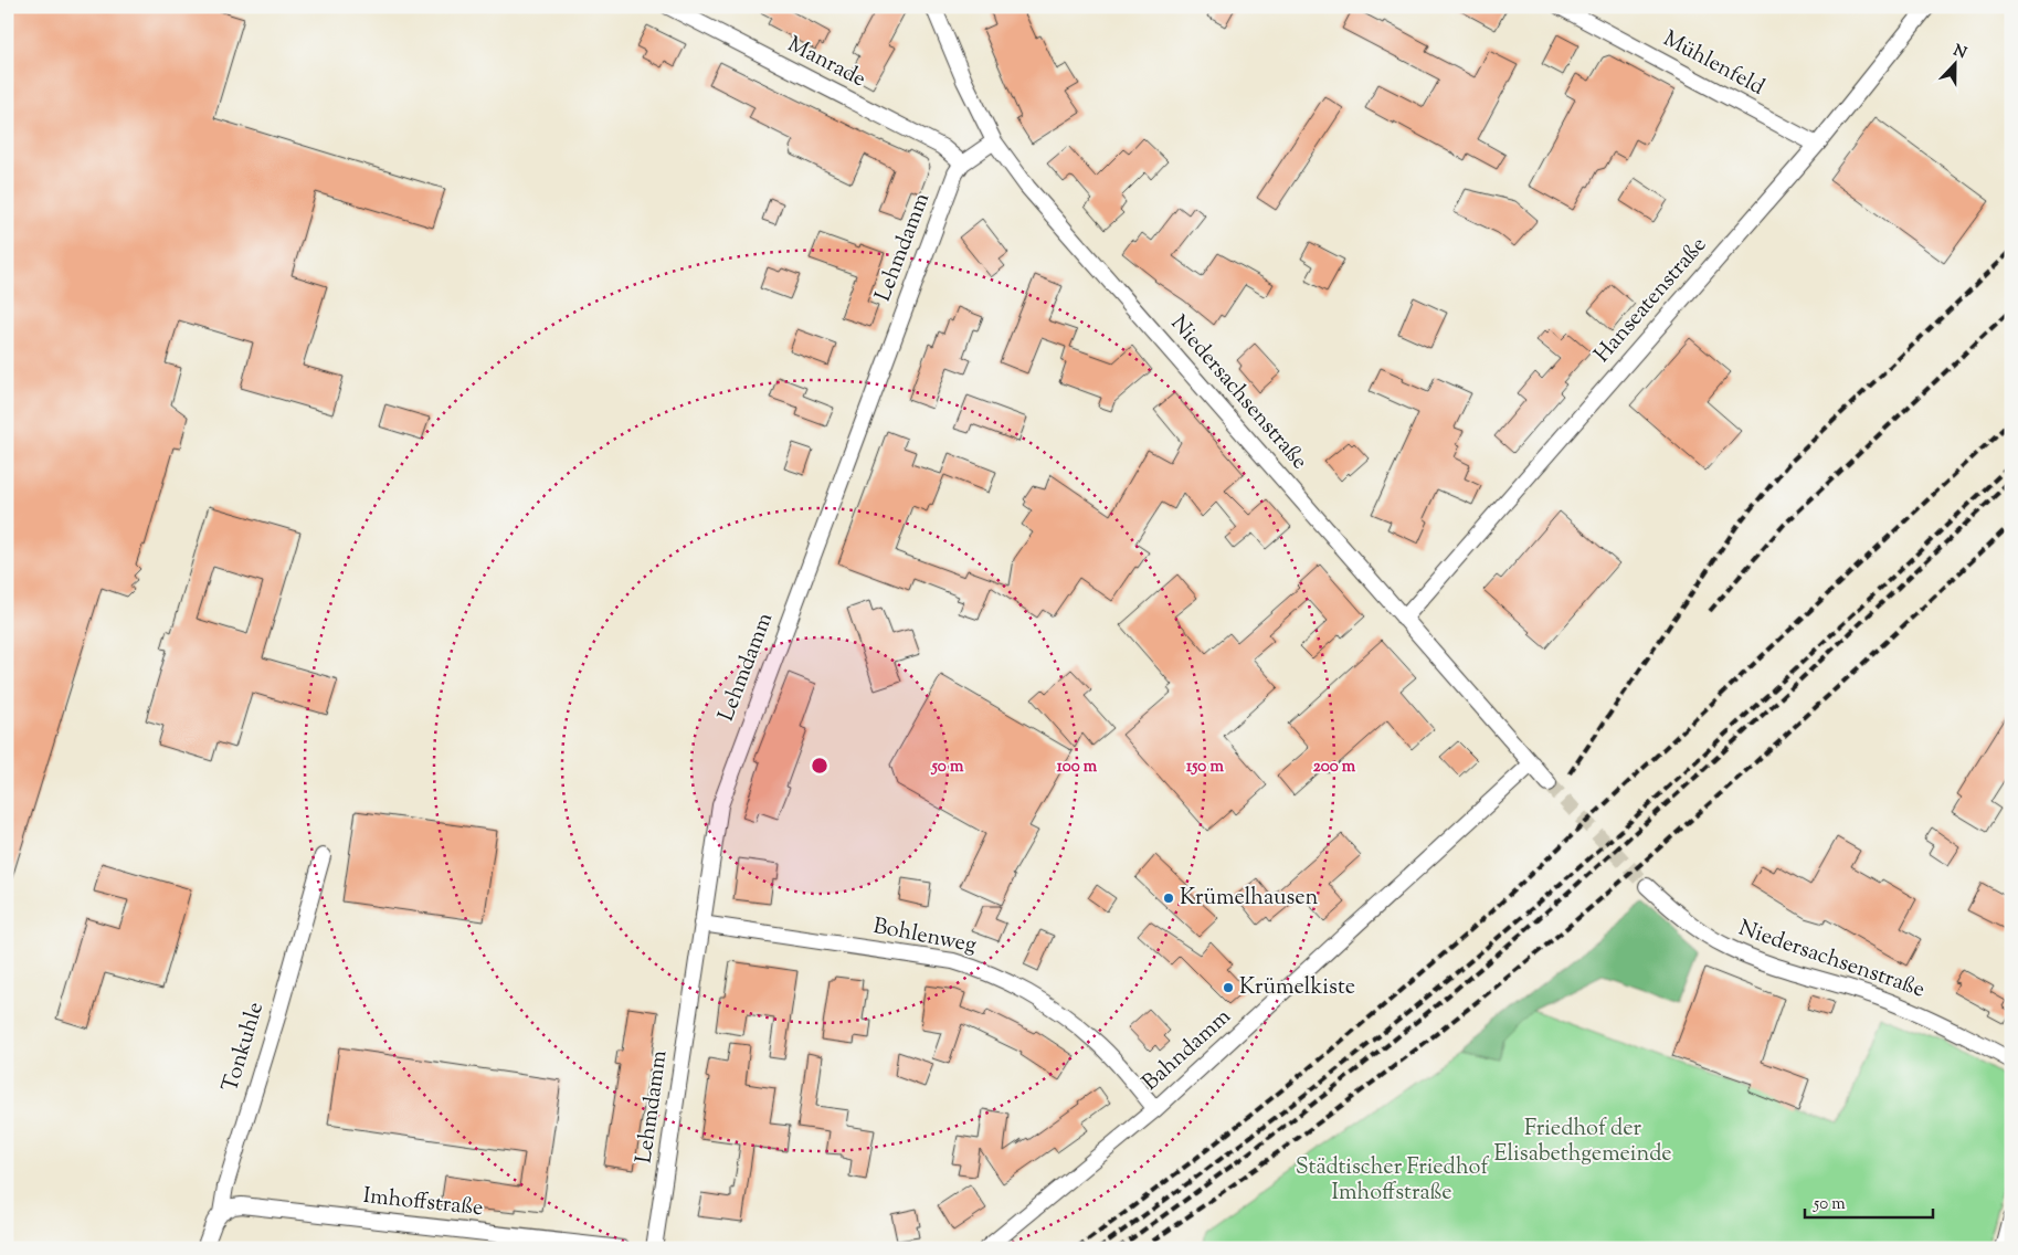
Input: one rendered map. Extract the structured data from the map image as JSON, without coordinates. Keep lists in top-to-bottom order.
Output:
{
  "streets": {
    "street": [
      "Manrade",
      "Mühlenfeld",
      "Lehmdamm",
      "Hanseatenstraße",
      "Niedersachsenstraße",
      "Bohlenweg",
      "Tonkuhle",
      "Bahndamm",
      "Imhoffstraße"
    ]
  },
  "crossings": [
    ["Manrade", "Lehmdamm"],
    ["Mühlenfeld", "Hanseatenstraße"],
    ["Lehmdamm", "Niedersachsenstraße"],
    ["Lehmdamm", "Bohlenweg"],
    ["Hanseatenstraße", "Niedersachsenstraße"],
    ["Niedersachsenstraße", "Bahndamm"],
    ["Bohlenweg", "Bahndamm"],
    ["Tonkuhle", "Imhoffstraße"]
  ],
  "parks": ["Friedhof der Elisabethgemeinde", "Städtischer Friedhof Imhoffstraße"],
  "places": ["Krümelhausen", "Krümelkiste"],
  "scale_bar": "50 m",
  "north": "top",
  "rings": [
    "50 m",
    "100 m",
    "150 m",
    "200 m"
  ]
}
